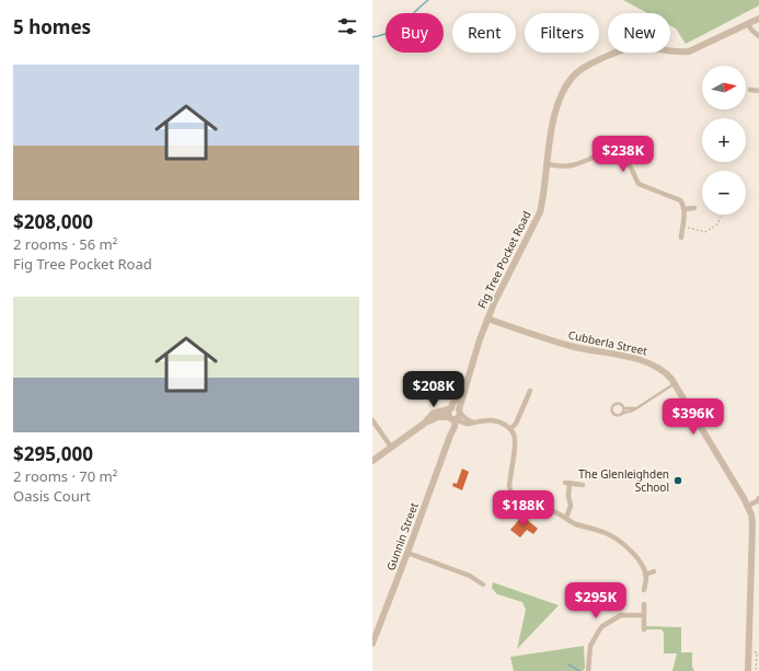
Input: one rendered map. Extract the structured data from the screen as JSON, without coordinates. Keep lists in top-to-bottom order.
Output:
{
  "streets": {
    "street": ["Fig Tree Pocket Road", "Cubberla Street", "Gunnin Street"]
  },
  "crossings": [
    ["Fig Tree Pocket Road", "Cubberla Street"],
    ["Fig Tree Pocket Road", "Gunnin Street"]
  ],
  "places": ["The Glenleighden School"],
  "north": "right",
  "page": {
    "heading": "5 homes",
    "chip": [
      "Buy",
      "Rent",
      "Filters",
      "New"
    ],
    "list": [
      {
        "name": "$208,000",
        "note": "2 rooms · 56 m² · Fig Tree Pocket Road"
      },
      {
        "name": "$295,000",
        "note": "2 rooms · 70 m² · Oasis Court"
      }
    ],
    "map_buttons": ["+", "−"],
    "price": [
      "$238K",
      "$208K",
      "$396K",
      "$188K",
      "$295K"
    ]
  }
}
